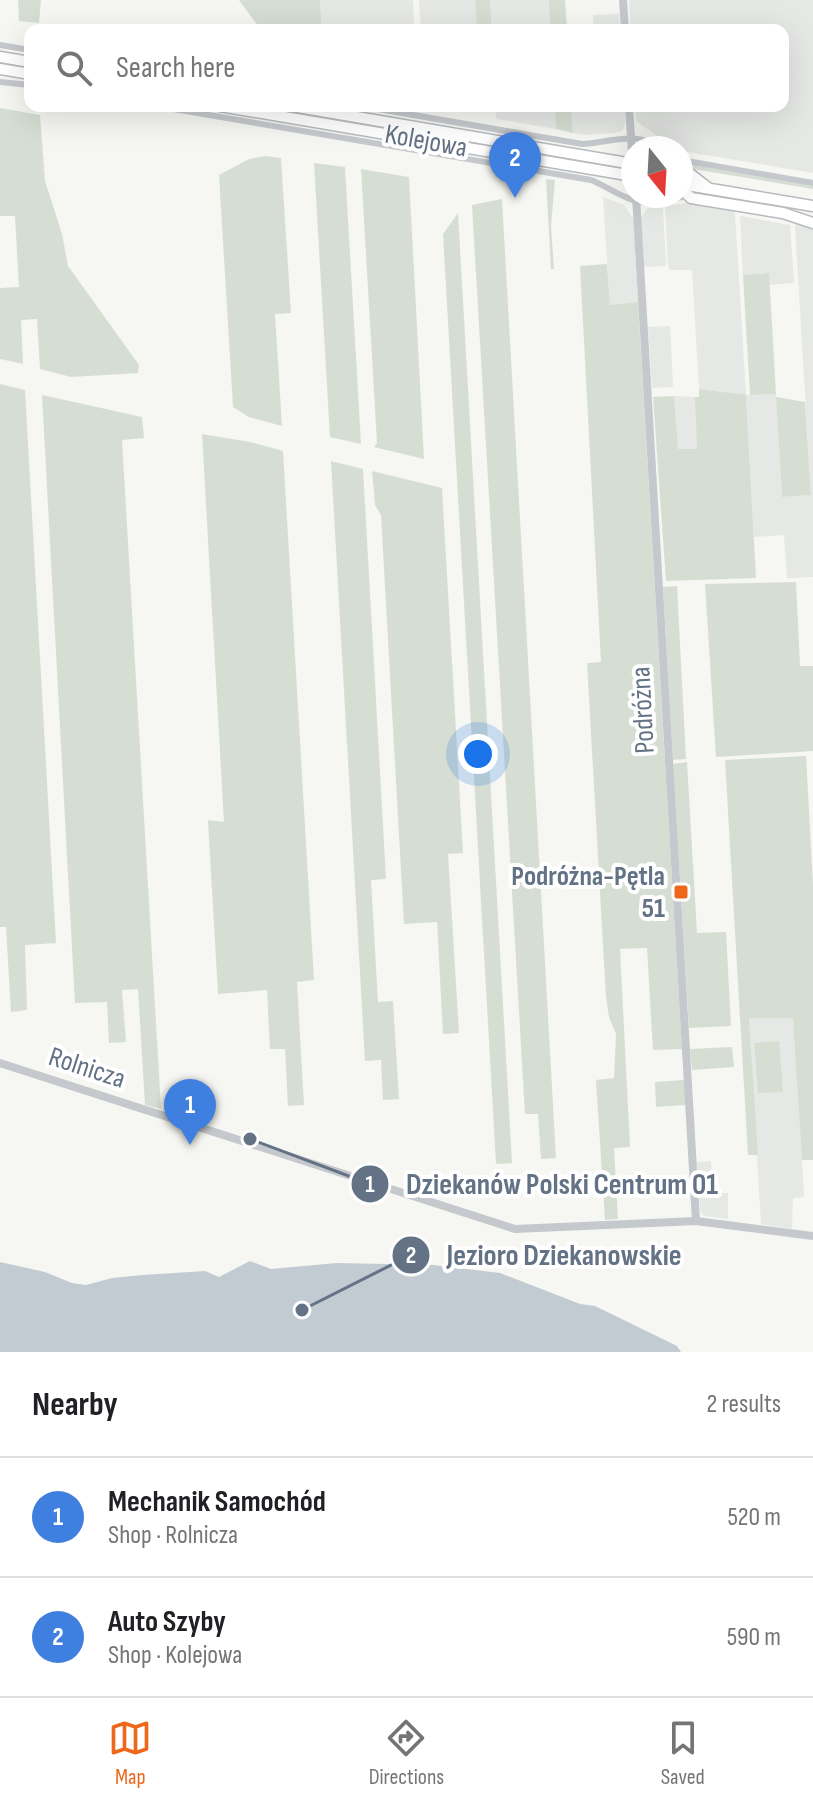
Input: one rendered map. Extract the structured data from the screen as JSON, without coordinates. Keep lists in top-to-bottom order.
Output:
{
  "streets": {
    "highway": ["Kolejowa"],
    "street": ["Podróżna", "Rolnicza"]
  },
  "crossings": [
    ["Podróżna", "Rolnicza"]
  ],
  "places": {
    "transit": ["Podróżna-Pętla 51"],
    "other": ["Dziekanów Polski Centrum 01", "Jezioro Dziekanowskie"]
  },
  "north": "bottom",
  "page": {
    "search": "Search here",
    "pins": ["2", "1"],
    "heading": ["Nearby", "2 results"],
    "list": [
      {
        "mark": "1",
        "name": "Mechanik Samochód",
        "note": "Shop · Rolnicza",
        "value": "520 m"
      },
      {
        "mark": "2",
        "name": "Auto Szyby",
        "note": "Shop · Kolejowa",
        "value": "590 m"
      }
    ],
    "nav": ["Map", "Directions", "Saved"]
  }
}
